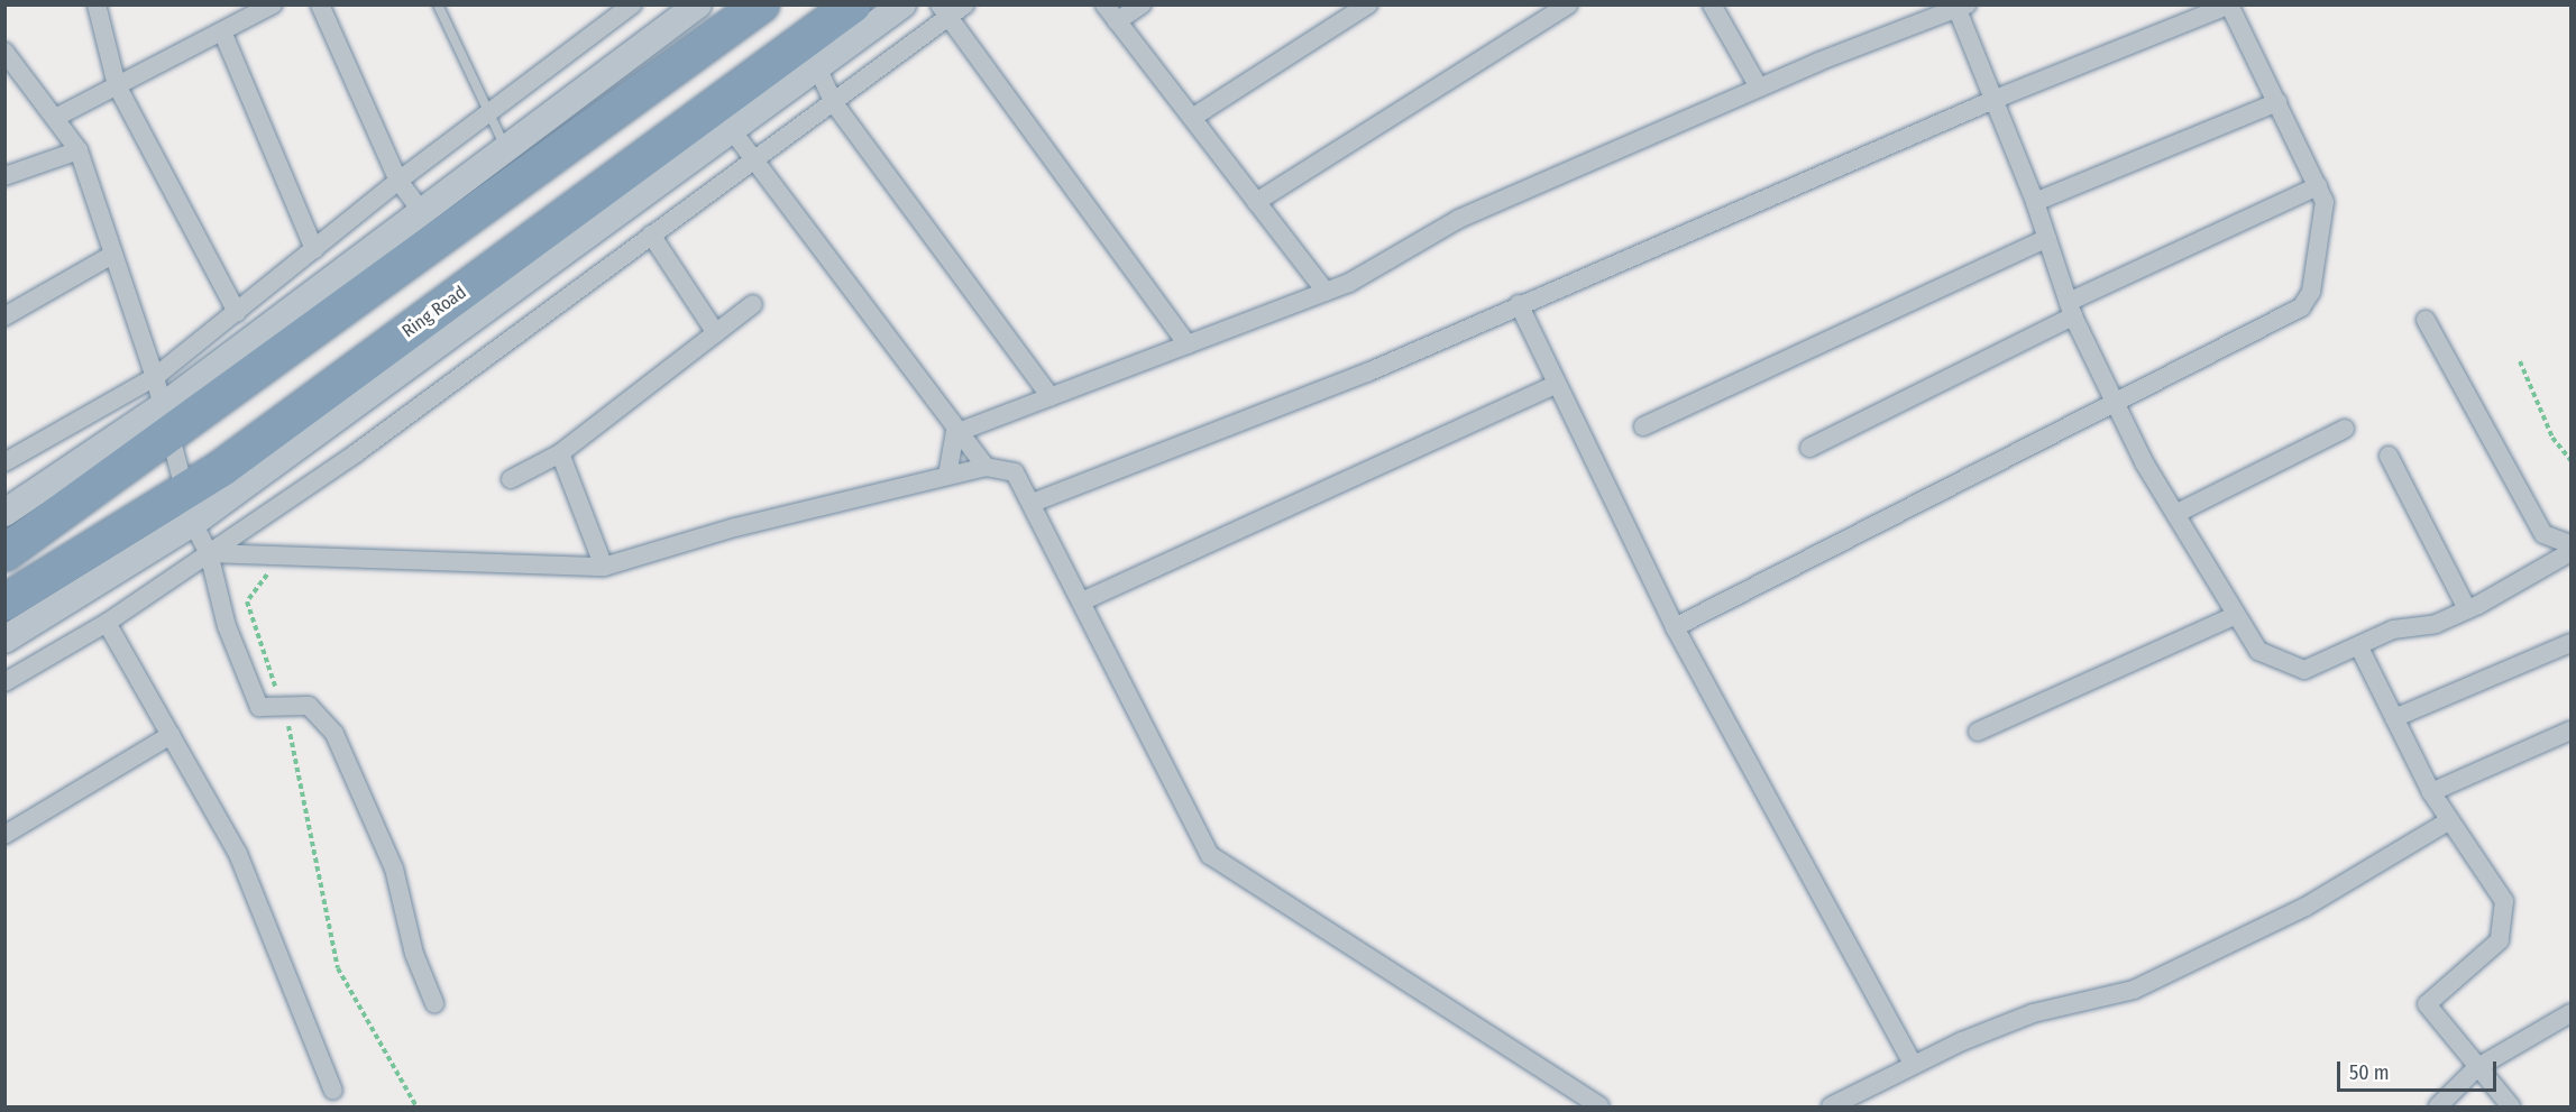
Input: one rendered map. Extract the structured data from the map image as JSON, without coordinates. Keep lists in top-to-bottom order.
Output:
{
  "streets": {
    "highway": ["Ring Road"]
  },
  "scale_bar": "50 m"
}
